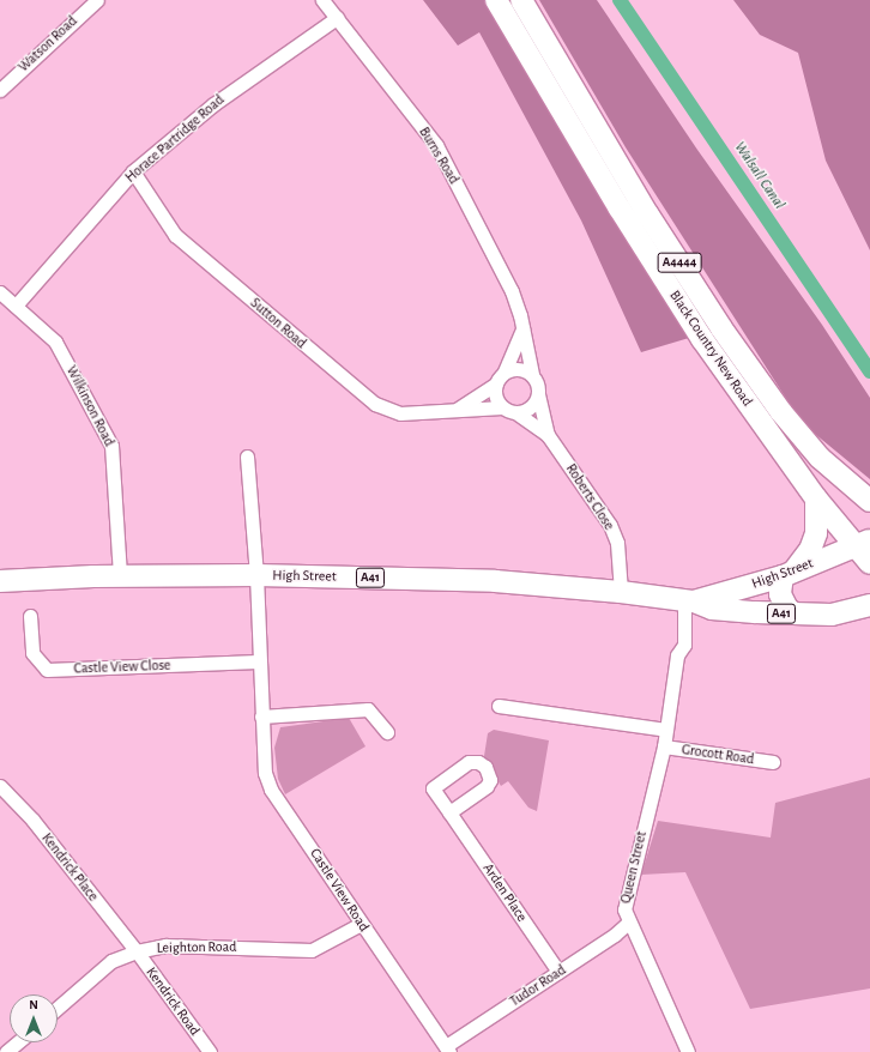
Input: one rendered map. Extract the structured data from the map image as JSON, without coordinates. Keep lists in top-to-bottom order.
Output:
{
  "streets": {
    "highway": [
      "A4444",
      "Black Country New Road",
      "High Street",
      "A41"
    ],
    "street": [
      "Watson Road",
      "Horace Partridge Road",
      "Burns Road",
      "Sutton Road",
      "Wilkinson Road",
      "Roberts Close",
      "Castle View Close",
      "Grocott Road",
      "Kendrick Place",
      "Queen Street",
      "Castle View Road",
      "Arden Place",
      "Leighton Road",
      "Tudor Road",
      "Kendrick Road"
    ]
  },
  "crossings": [
    ["Horace Partridge Road", "Burns Road"],
    ["Horace Partridge Road", "Sutton Road"],
    ["Horace Partridge Road", "Wilkinson Road"],
    ["Burns Road", "Sutton Road"],
    ["Burns Road", "Roberts Close"],
    ["Sutton Road", "Roberts Close"],
    ["Black Country New Road", "High Street"],
    ["Wilkinson Road", "High Street"],
    ["Roberts Close", "High Street"],
    ["High Street", "Queen Street"],
    ["High Street", "Castle View Road"],
    ["Castle View Close", "Castle View Road"],
    ["Grocott Road", "Queen Street"],
    ["Kendrick Place", "Leighton Road"],
    ["Kendrick Place", "Kendrick Road"],
    ["Queen Street", "Tudor Road"],
    ["Castle View Road", "Leighton Road"],
    ["Castle View Road", "Tudor Road"],
    ["Arden Place", "Tudor Road"],
    ["Leighton Road", "Kendrick Road"]
  ],
  "water": ["Walsall Canal"],
  "north": "top"
}
